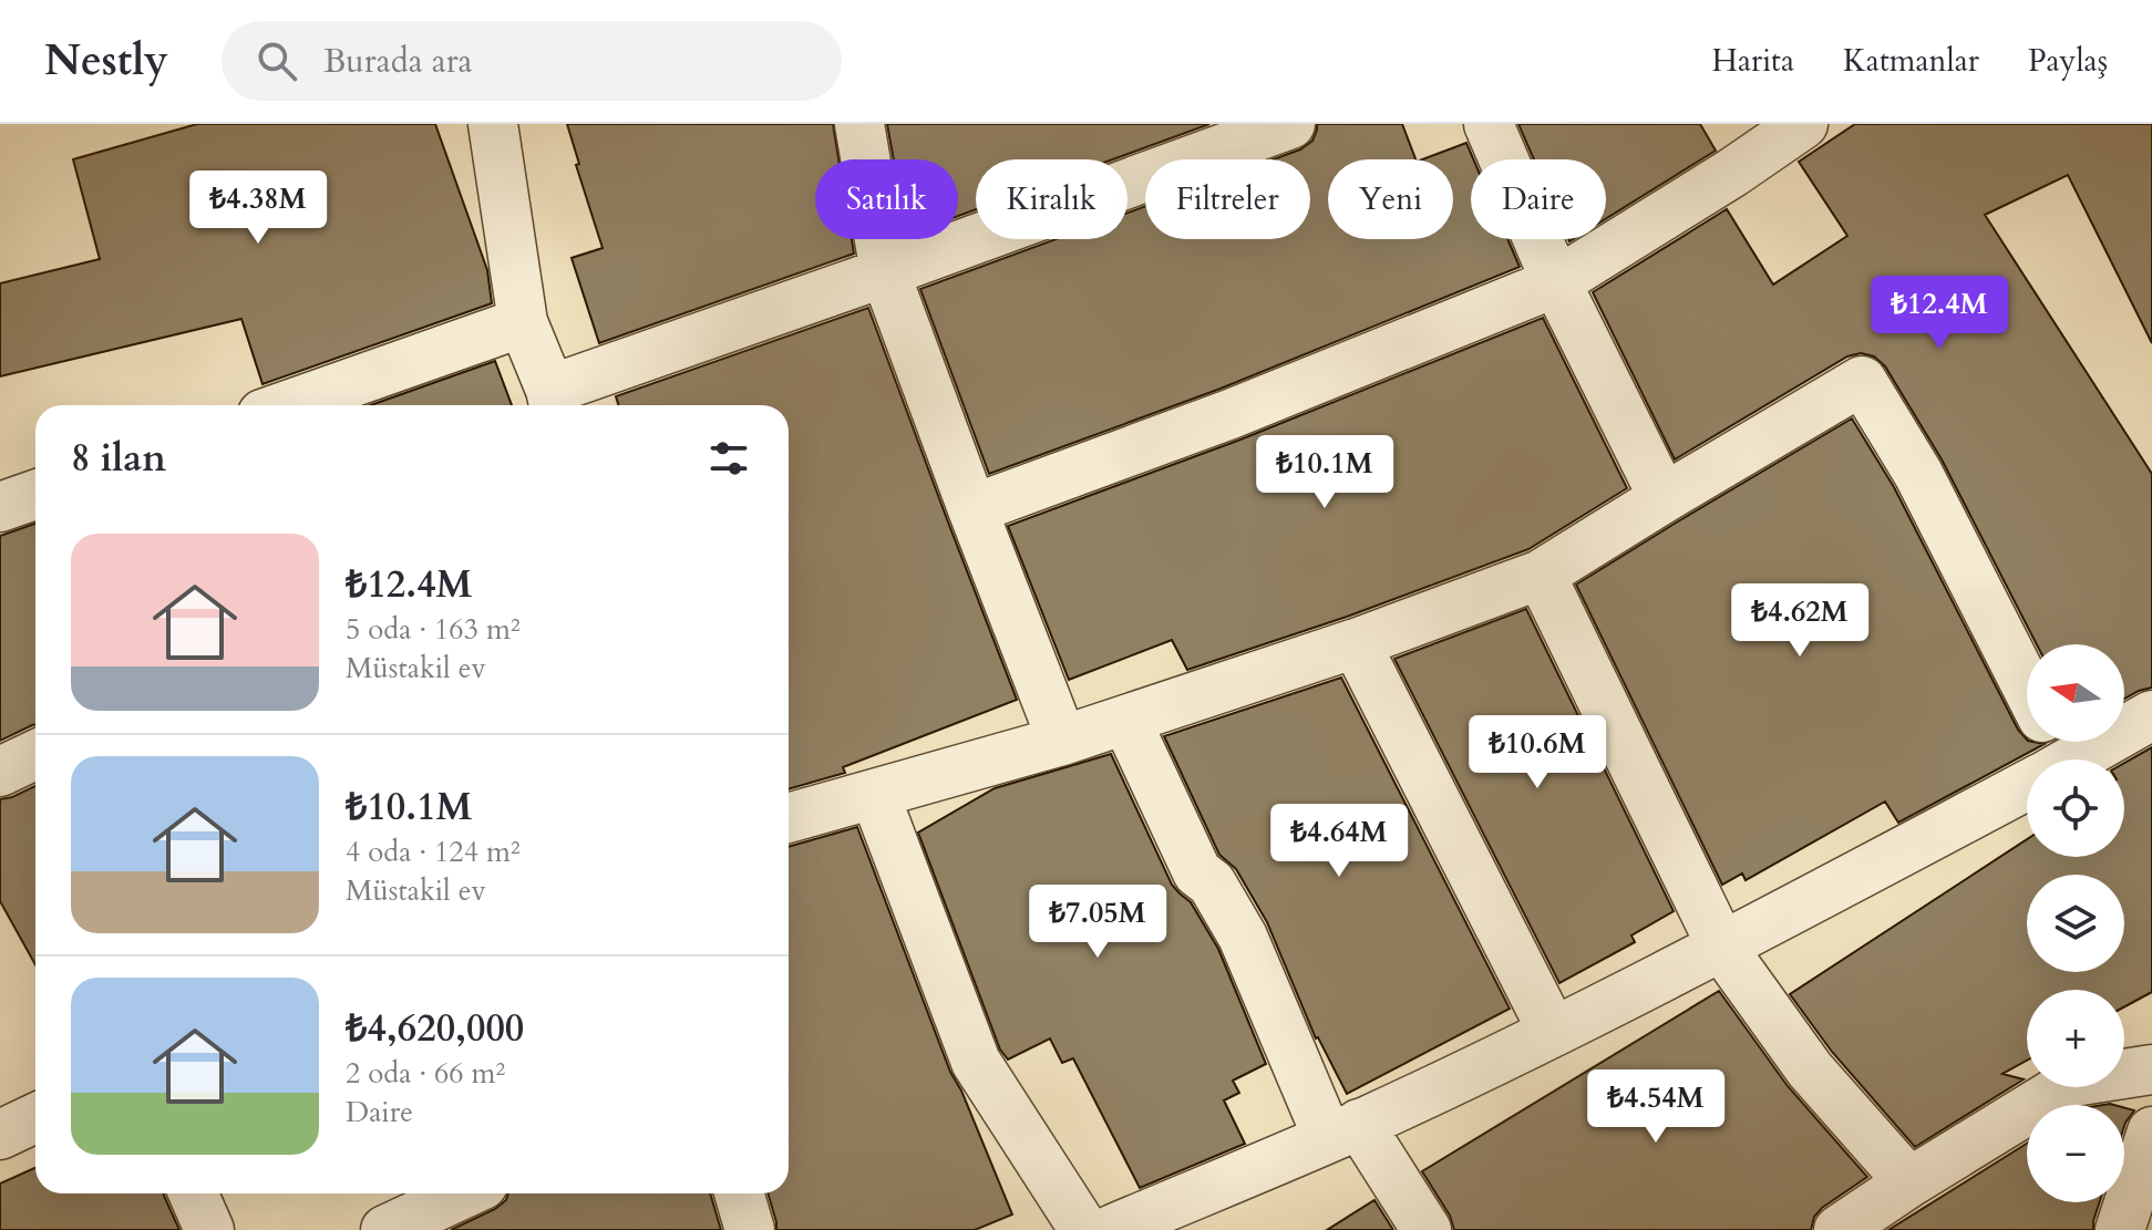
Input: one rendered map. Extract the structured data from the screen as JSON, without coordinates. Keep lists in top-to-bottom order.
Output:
{
  "north": "left",
  "page": {
    "header": "Nestly",
    "search": "Burada ara",
    "nav": ["Harita", "Katmanlar", "Paylaş"],
    "chip": [
      "Satılık",
      "Kiralık",
      "Filtreler",
      "Yeni",
      "Daire"
    ],
    "price": [
      "₺4.38M",
      "₺12.4M",
      "₺10.1M",
      "₺4.62M",
      "₺10.6M",
      "₺4.64M",
      "₺7.05M",
      "₺4.54M"
    ],
    "heading": "8 ilan",
    "list": [
      {
        "name": "₺12.4M",
        "note": "5 oda · 163 m² · Müstakil ev"
      },
      {
        "name": "₺10.1M",
        "note": "4 oda · 124 m² · Müstakil ev"
      },
      {
        "name": "₺4,620,000",
        "note": "2 oda · 66 m² · Daire"
      }
    ],
    "map_buttons": ["+", "−"]
  }
}
